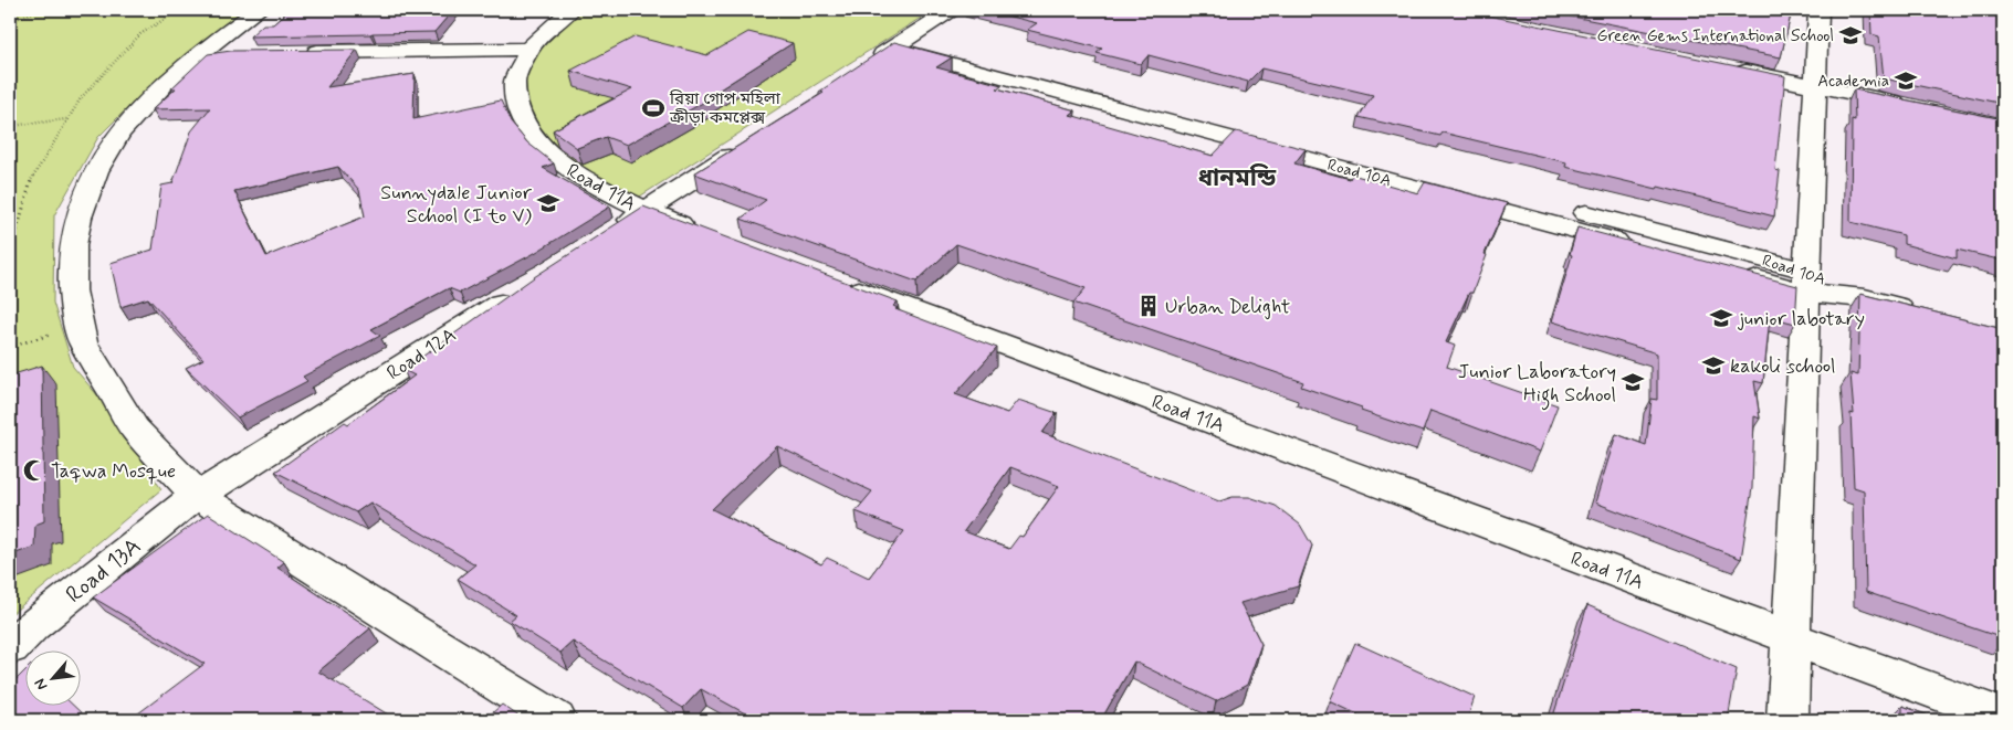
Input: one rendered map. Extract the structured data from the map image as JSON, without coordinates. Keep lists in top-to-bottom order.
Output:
{
  "streets": {
    "street": [
      "Road 10A",
      "Road 11A",
      "Road 12A",
      "Road 13A"
    ]
  },
  "crossings": [
    ["Road 12A", "Road 13A"]
  ],
  "districts": ["ধানমন্ডি"],
  "places": {
    "school or university": [
      "Green Gems International School",
      "Academia",
      "Sunnydale Junior School (I to V)",
      "junior labotary",
      "kakoli school",
      "Junior Laboratory High School"
    ],
    "sports": ["রিয়া গোপ মহিলা ক্রীড়া কমপ্লেক্স"],
    "building": ["Urban Delight"],
    "mosque": ["Taqwa Mosque"]
  },
  "north": "bottom left"
}
